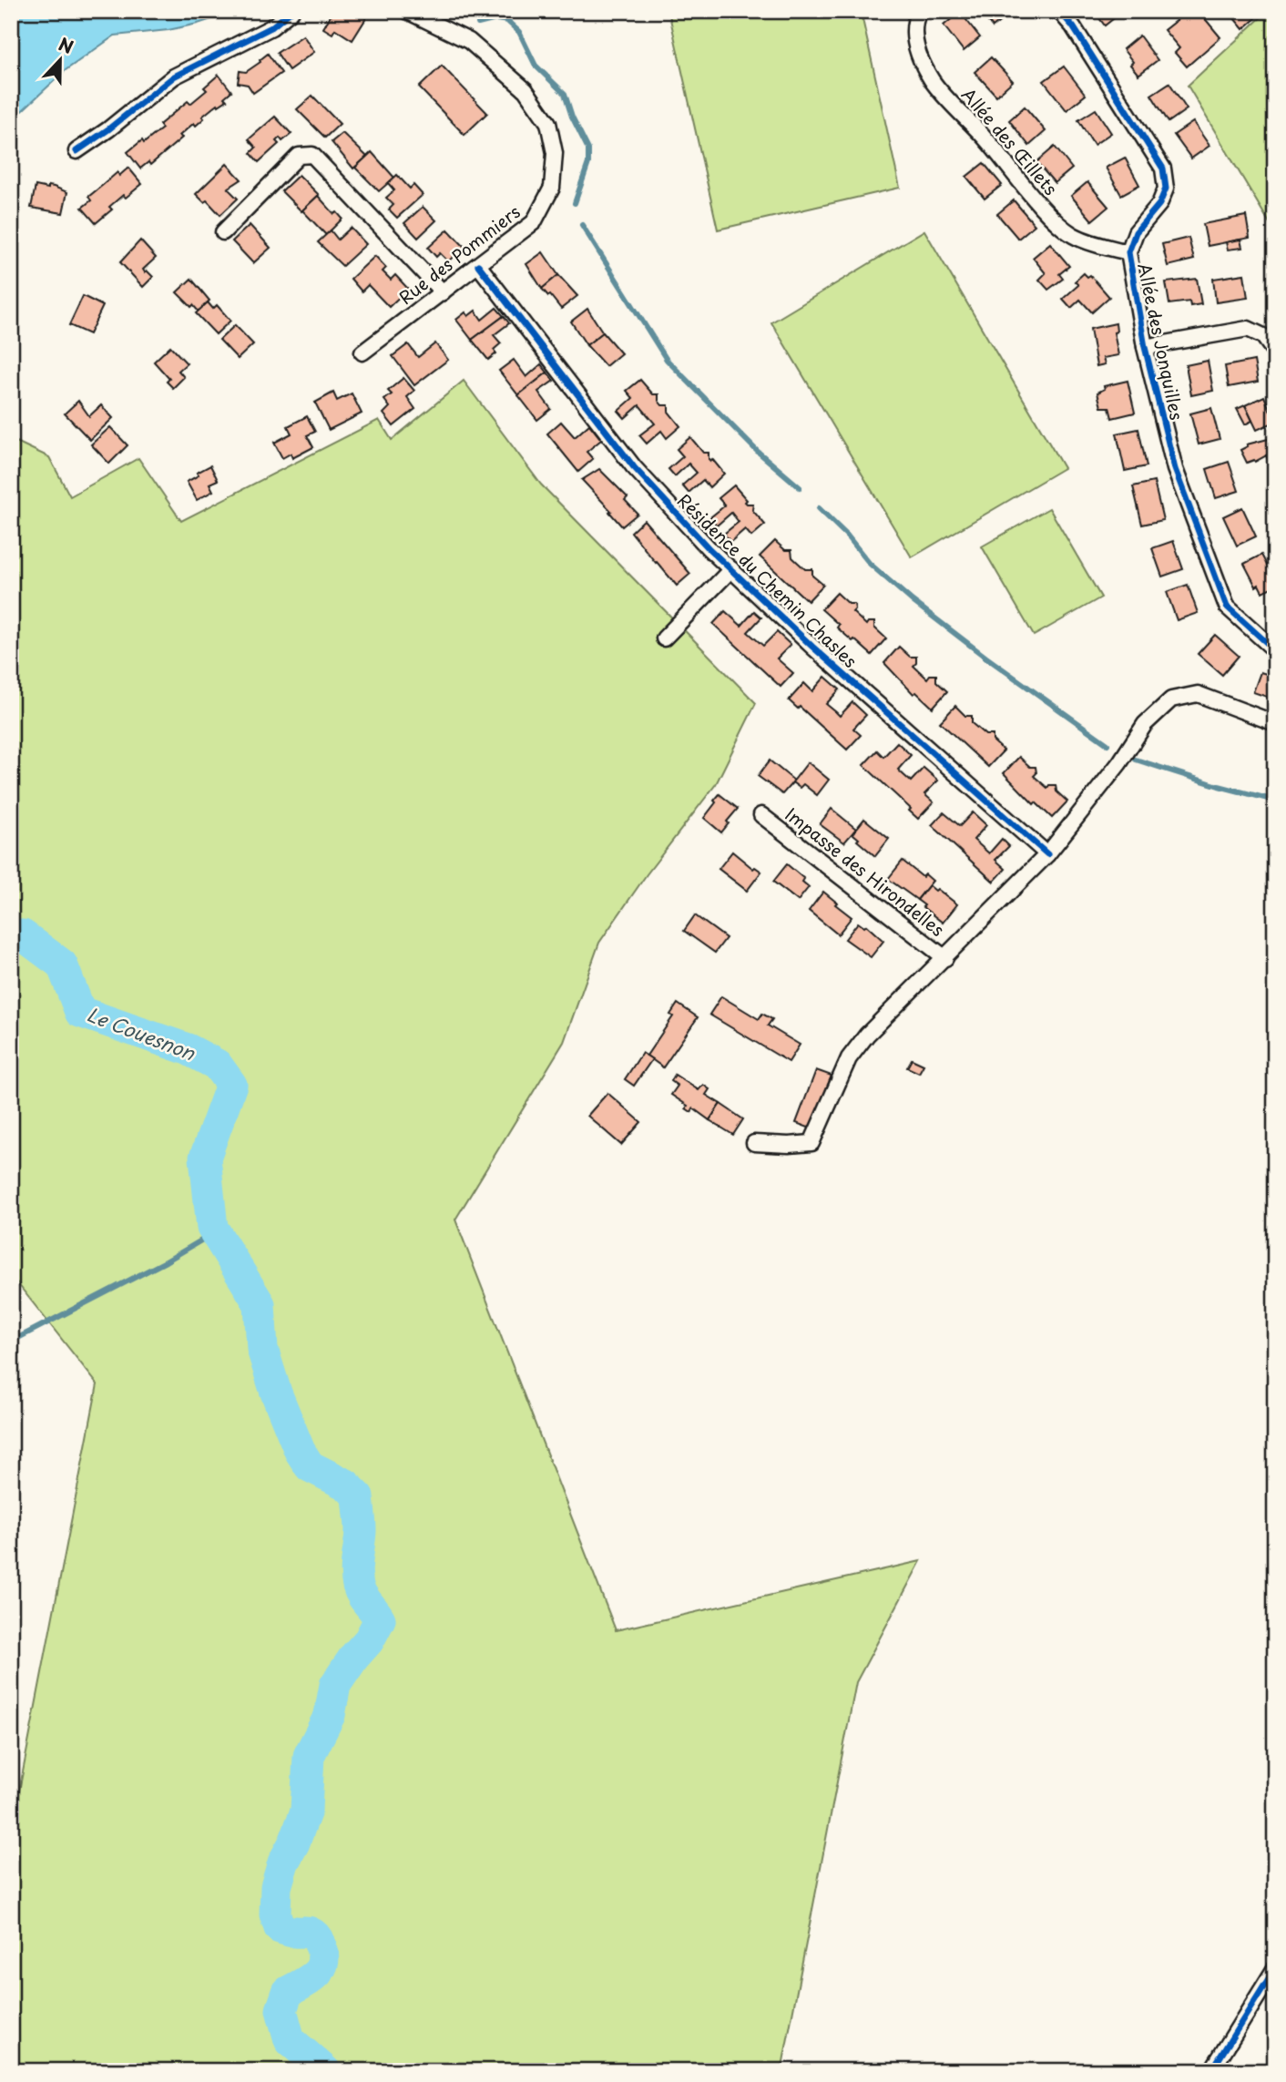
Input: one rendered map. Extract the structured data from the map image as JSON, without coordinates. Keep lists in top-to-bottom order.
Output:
{
  "streets": {
    "street": [
      "Allée des Œillets",
      "Rue des Pommiers",
      "Allée des Jonquilles",
      "Résidence du Chemin Chasles",
      "Impasse des Hirondelles"
    ]
  },
  "crossings": [
    ["Allée des Œillets", "Allée des Jonquilles"],
    ["Rue des Pommiers", "Résidence du Chemin Chasles"]
  ],
  "water": ["Le Couesnon"],
  "north": "top"
}
